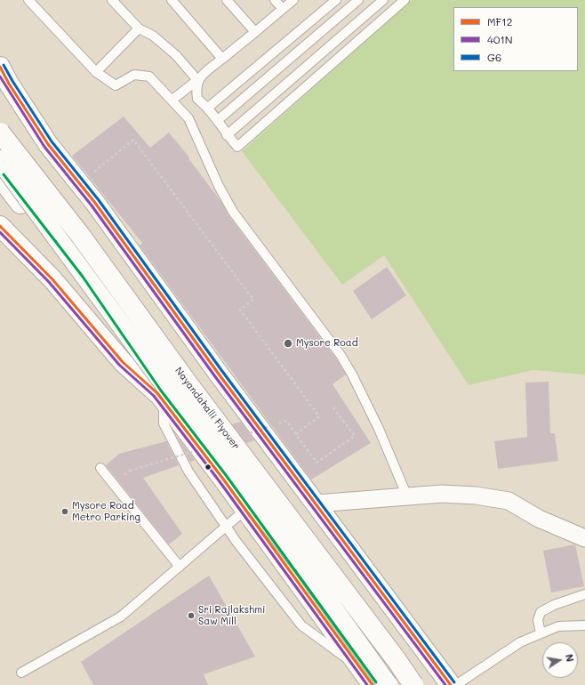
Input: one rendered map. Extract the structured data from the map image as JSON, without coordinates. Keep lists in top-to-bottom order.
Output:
{
  "streets": {
    "main road": ["Nayandahalli Flyover"]
  },
  "places": ["Mysore Road", "Mysore Road Metro Parking", "Sri Rajlakshmi Saw Mill"],
  "lines": ["transit line G6", "transit line MF12", "transit line 401N"],
  "legend": ["MF12", "401N", "G6"],
  "north": "right"
}
